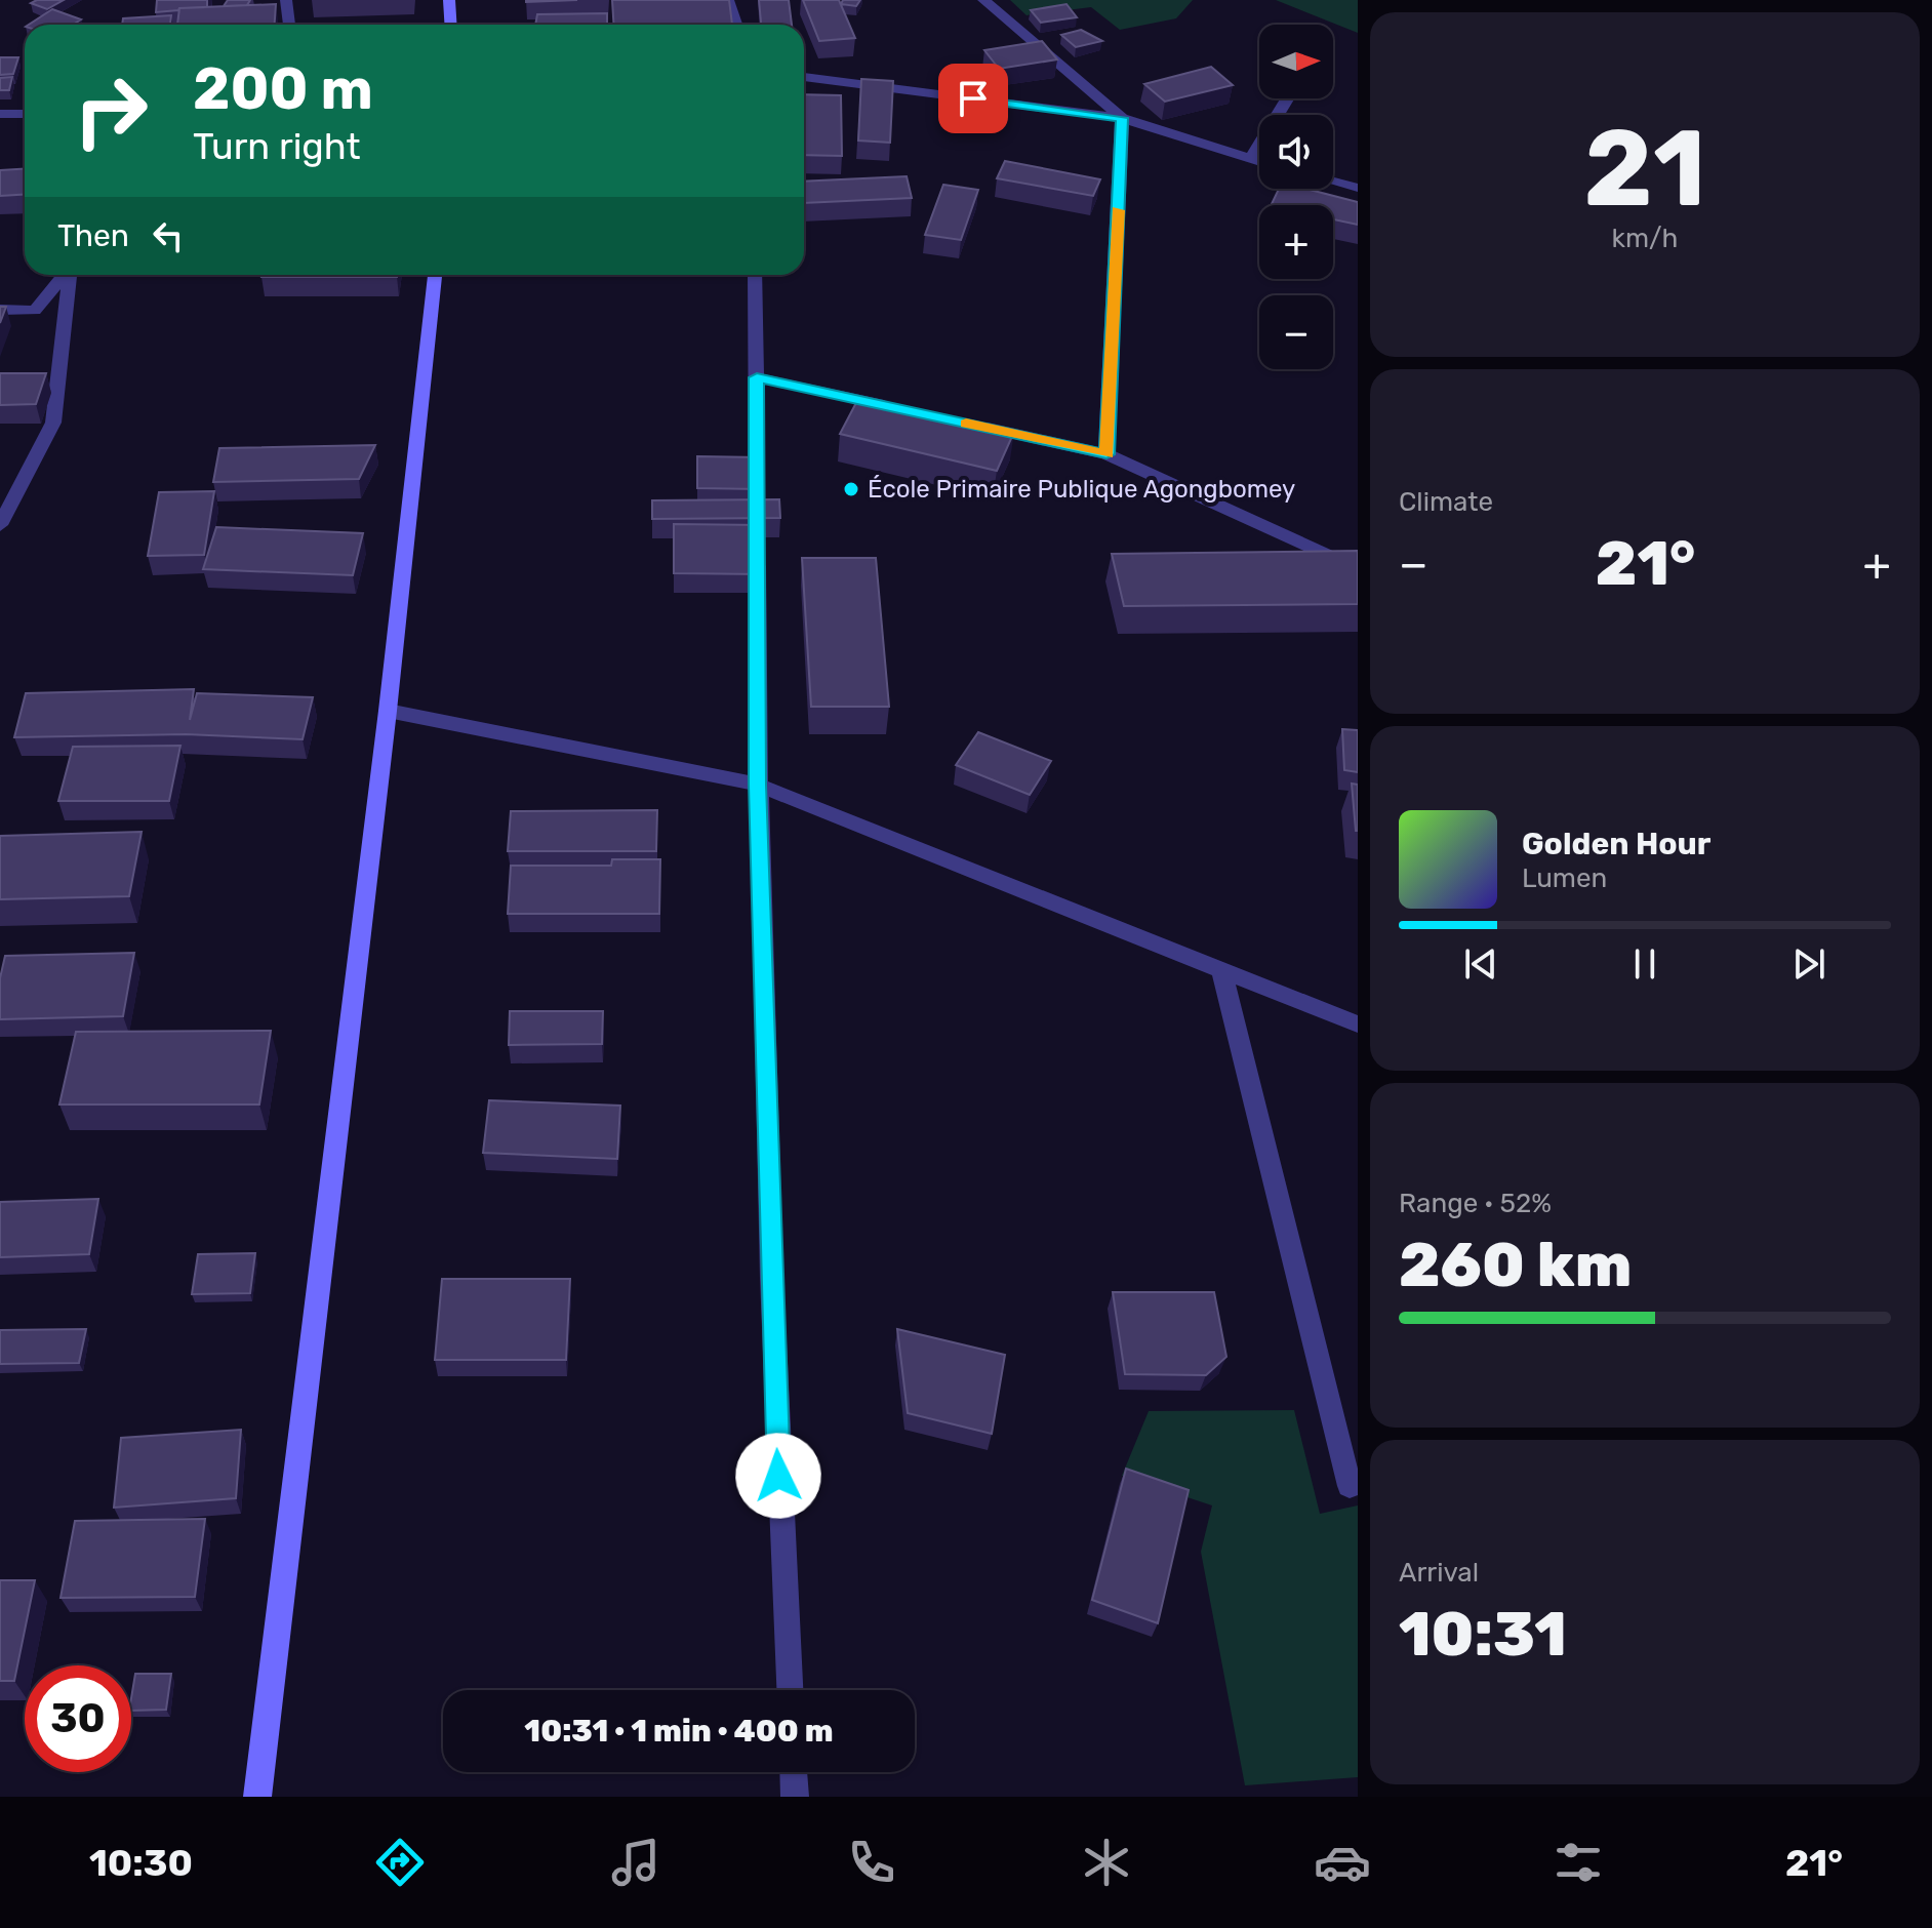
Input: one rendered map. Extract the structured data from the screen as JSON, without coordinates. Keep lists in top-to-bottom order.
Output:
{
  "places": ["École Primaire Publique Agongbomey"],
  "north": "right",
  "page": {
    "tile": [
      ["21", "km/h"],
      "Climate",
      ["Range · 52%", "260 km"],
      ["Arrival", "10:31"]
    ],
    "map_buttons": ["+", "−"],
    "turn": ["200 m", "Turn right"],
    "then": "Then",
    "heat": ["−", "21°", "+"],
    "song": ["Golden Hour", "Lumen"],
    "limit": "30",
    "trip": "10:31 · 1 min · 400 m",
    "tabs": ["10:30", "21°"]
  }
}
